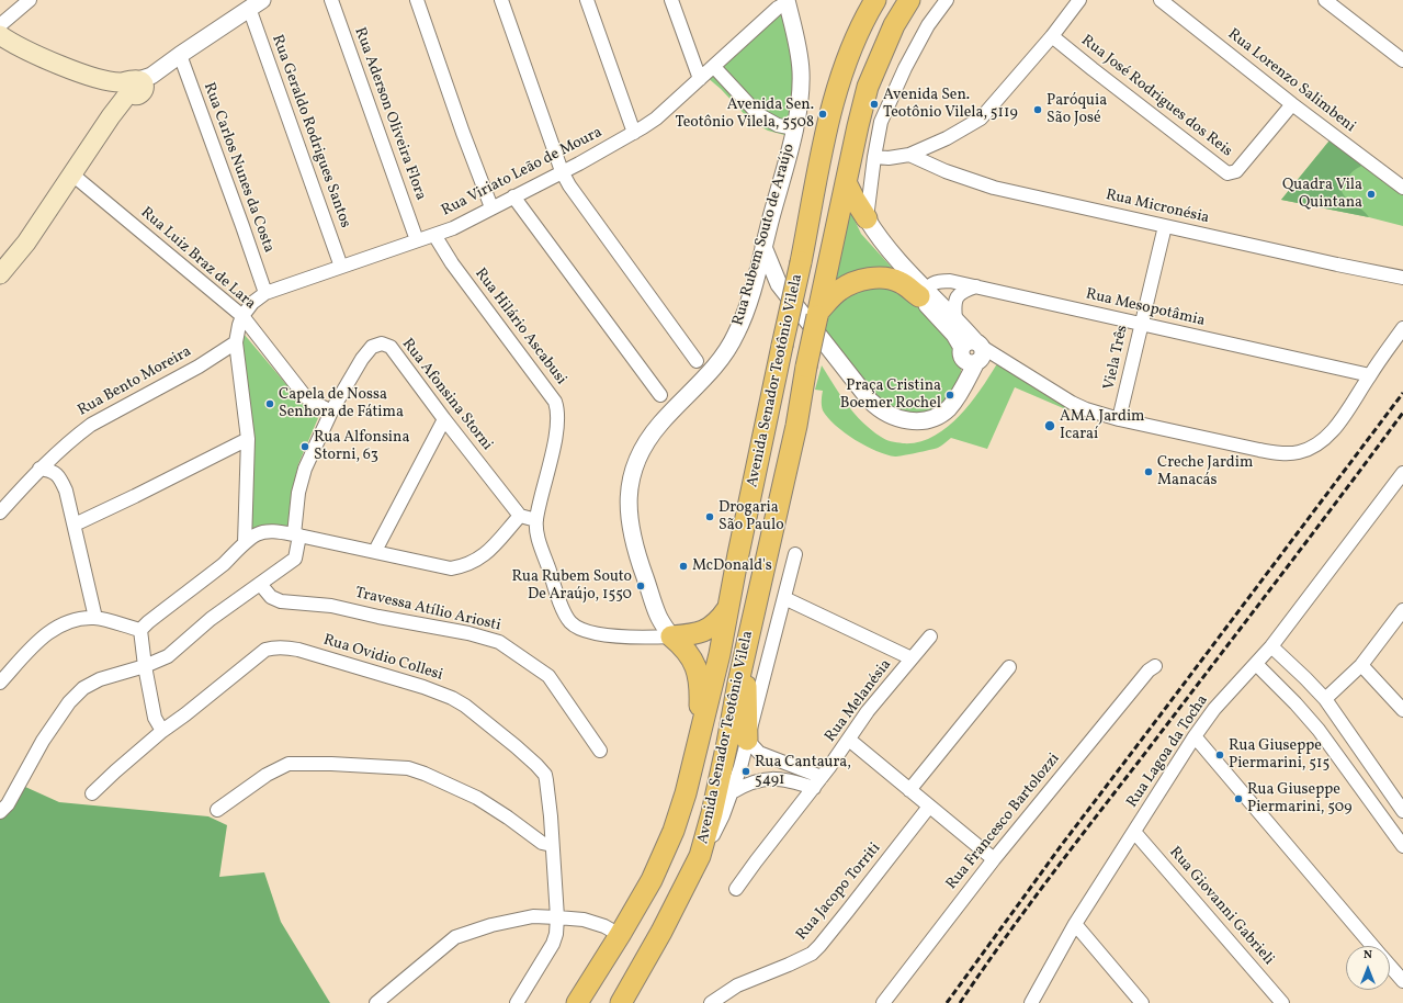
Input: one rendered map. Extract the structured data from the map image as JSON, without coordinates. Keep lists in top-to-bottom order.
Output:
{
  "streets": {
    "main road": ["Avenida Senador Teotônio Vilela"],
    "street": [
      "Rua Lorenzo Salimbeni",
      "Rua José Rodrigues dos Reis",
      "Rua Aderson Oliveira Flora",
      "Rua Geraldo Rodrigues Santos",
      "Rua Carlos Nunes da Costa",
      "Rua Viriato Leão de Moura",
      "Rua Micronésia",
      "Rua Rubem Souto de Araújo",
      "Rua Luiz Braz de Lara",
      "Rua Mesopotâmia",
      "Rua Hilário Ascabusi",
      "Viela Três",
      "Rua Bento Moreira",
      "Rua Afonsina Storni",
      "Travessa Atílio Ariosti",
      "Rua Ovidio Collesi",
      "Rua Melanésia",
      "Rua Lagoa da Tocha",
      "Rua Francesco Bartolozzi",
      "Rua Jacopo Torriti",
      "Rua Giovanni Gabrieli"
    ]
  },
  "crossings": [
    ["Rua Lorenzo Salimbeni", "Rua José Rodrigues dos Reis"],
    ["Rua Aderson Oliveira Flora", "Rua Viriato Leão de Moura"],
    ["Rua Geraldo Rodrigues Santos", "Rua Viriato Leão de Moura"],
    ["Rua Carlos Nunes da Costa", "Rua Viriato Leão de Moura"],
    ["Rua Viriato Leão de Moura", "Rua Rubem Souto de Araújo"],
    ["Rua Viriato Leão de Moura", "Rua Luiz Braz de Lara"],
    ["Rua Viriato Leão de Moura", "Rua Hilário Ascabusi"],
    ["Rua Micronésia", "Viela Três"],
    ["Rua Rubem Souto de Araújo", "Rua Hilário Ascabusi"],
    ["Rua Luiz Braz de Lara", "Rua Afonsina Storni"],
    ["Rua Mesopotâmia", "Viela Três"],
    ["Rua Afonsina Storni", "Travessa Atílio Ariosti"],
    ["Rua Lagoa da Tocha", "Rua Giovanni Gabrieli"]
  ],
  "places": [
    "Avenida Sen. Teotônio Vilela, 5119",
    "Paróquia São José",
    "Avenida Sen. Teotônio Vilela, 5508",
    "Quadra Vila Quintana",
    "Praça Cristina Boemer Rochel",
    "Capela de Nossa Senhora de Fátima",
    "AMA Jardim Icaraí",
    "Rua Alfonsina Storni, 63",
    "Creche Jardim Manacás",
    "Drogaria São Paulo",
    "McDonald's",
    "Rua Rubem Souto De Araújo, 1550",
    "Rua Giuseppe Piermarini, 515",
    "Rua Cantaura, 5491",
    "Rua Giuseppe Piermarini, 509"
  ],
  "north": "top"
}
